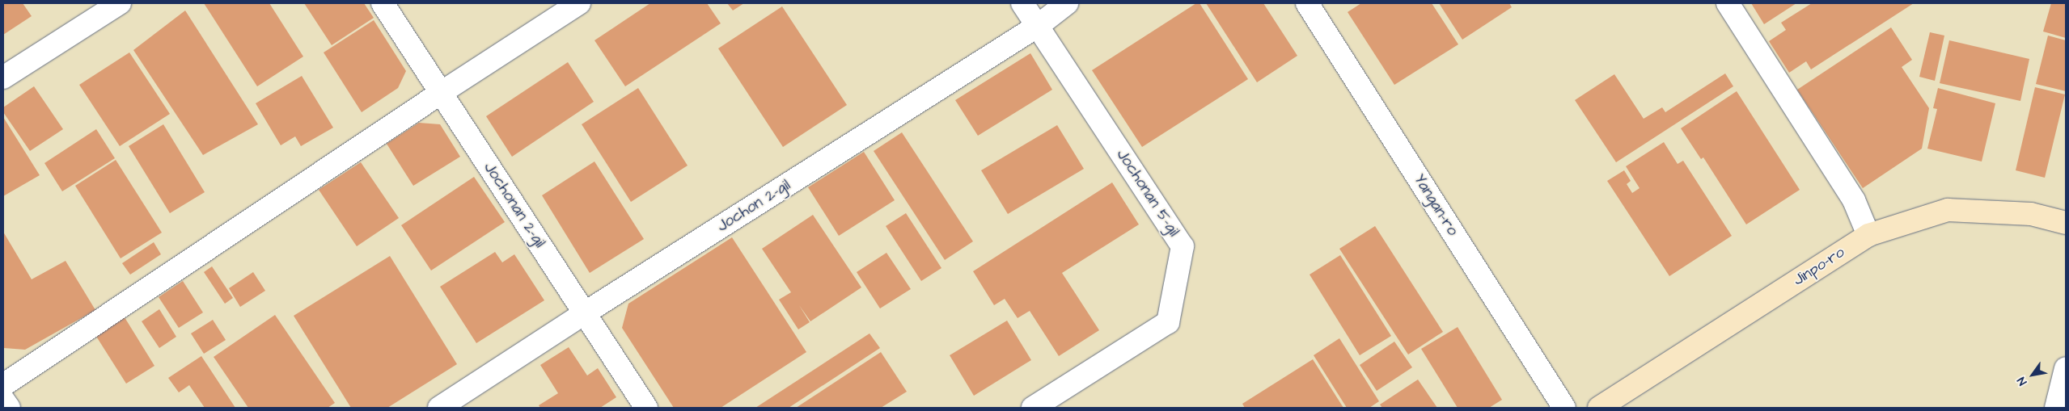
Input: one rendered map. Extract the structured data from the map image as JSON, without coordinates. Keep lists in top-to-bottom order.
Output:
{
  "streets": {
    "street": [
      "Jochonan 5-gil",
      "Jochonan 2-gil",
      "Yangan-ro",
      "Jochon 2-gil",
      "Jinpo-ro"
    ]
  },
  "crossings": [
    ["Jochonan 5-gil", "Jochon 2-gil"],
    ["Jochonan 2-gil", "Jochon 2-gil"]
  ],
  "north": "bottom left"
}
